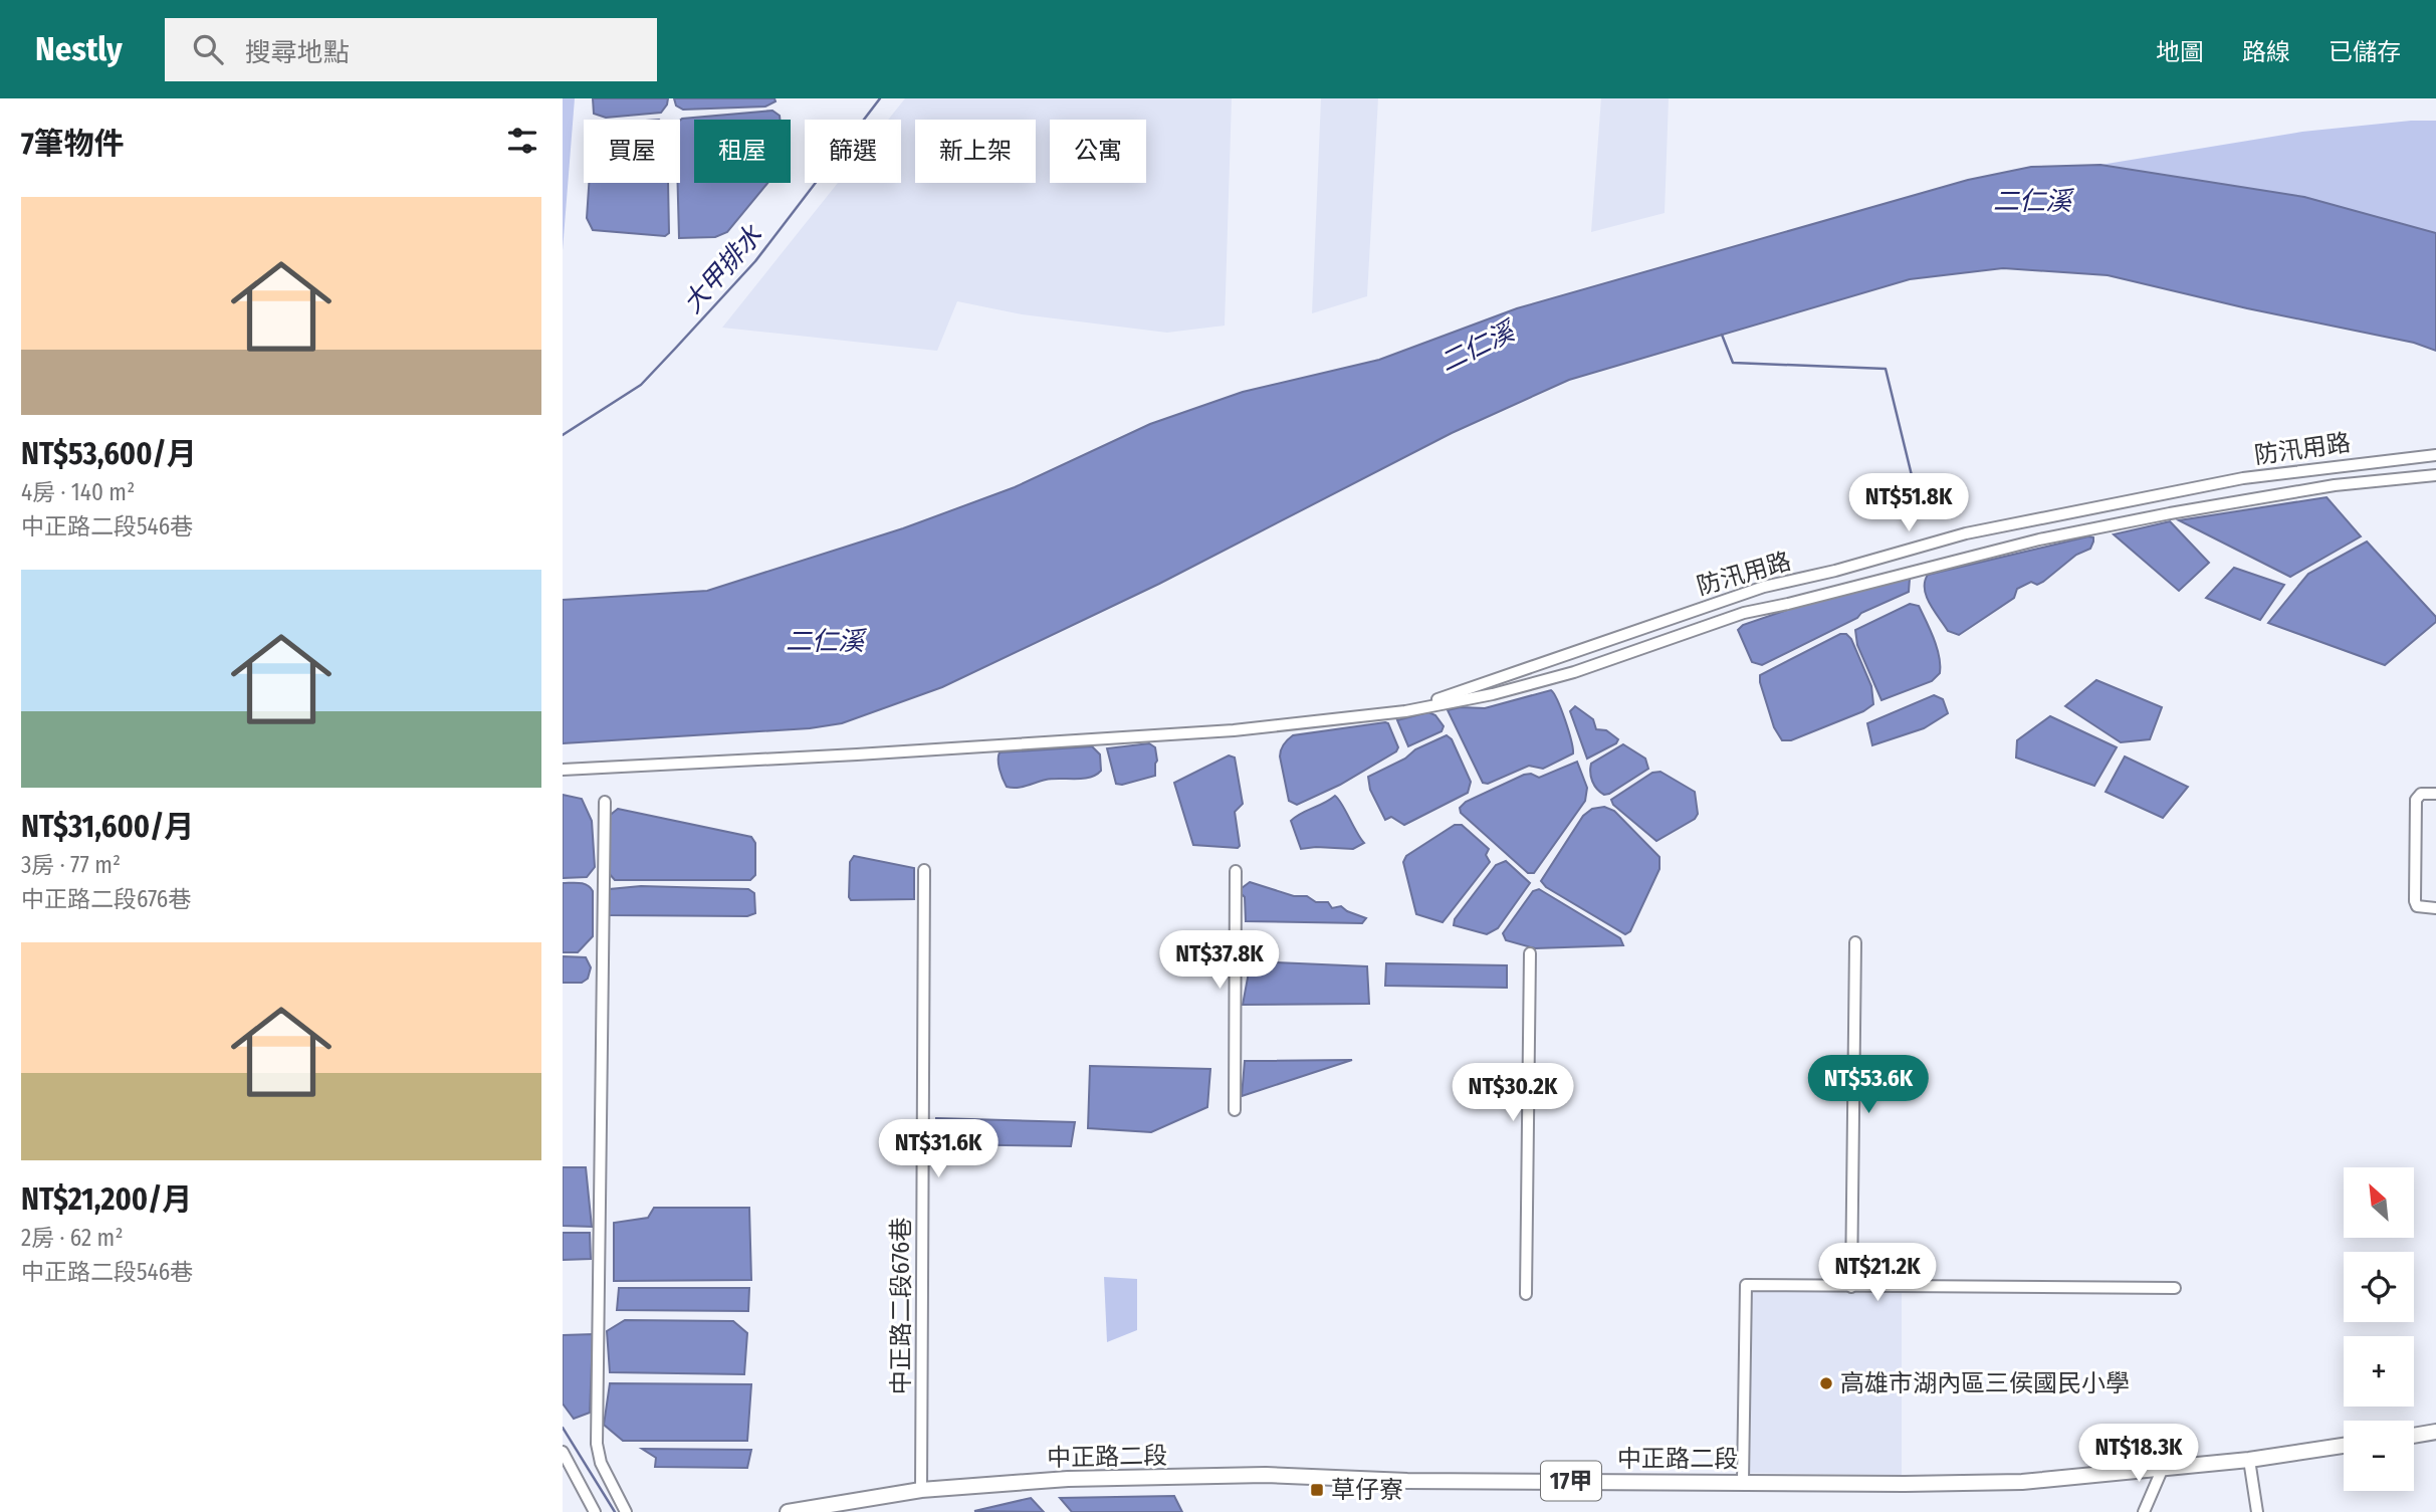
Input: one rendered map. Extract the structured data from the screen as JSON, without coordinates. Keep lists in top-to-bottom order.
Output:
{
  "streets": {
    "main road": ["中正路二段", "17甲"],
    "street": ["防汛用路", "中正路二段676巷"]
  },
  "crossings": [
    ["中正路二段676巷", "中正路二段"]
  ],
  "water": ["二仁溪", "大甲排水"],
  "places": {
    "other": ["高雄市湖內區三侯國民小學"],
    "transit": ["草仔寮"]
  },
  "north": "top left",
  "page": {
    "header": "Nestly",
    "search": "搜尋地點",
    "nav": ["地圖", "路線", "已儲存"],
    "heading": "7筆物件",
    "chip": [
      "買屋",
      "租屋",
      "篩選",
      "新上架",
      "公寓"
    ],
    "list": [
      {
        "name": "NT$53,600/月",
        "note": "4房 · 140 m² · 中正路二段546巷"
      },
      {
        "name": "NT$31,600/月",
        "note": "3房 · 77 m² · 中正路二段676巷"
      },
      {
        "name": "NT$21,200/月",
        "note": "2房 · 62 m² · 中正路二段546巷"
      }
    ],
    "price": [
      "NT$51.8K",
      "NT$37.8K",
      "NT$53.6K",
      "NT$30.2K",
      "NT$31.6K",
      "NT$21.2K",
      "NT$18.3K"
    ],
    "map_buttons": ["+", "−"]
  }
}
